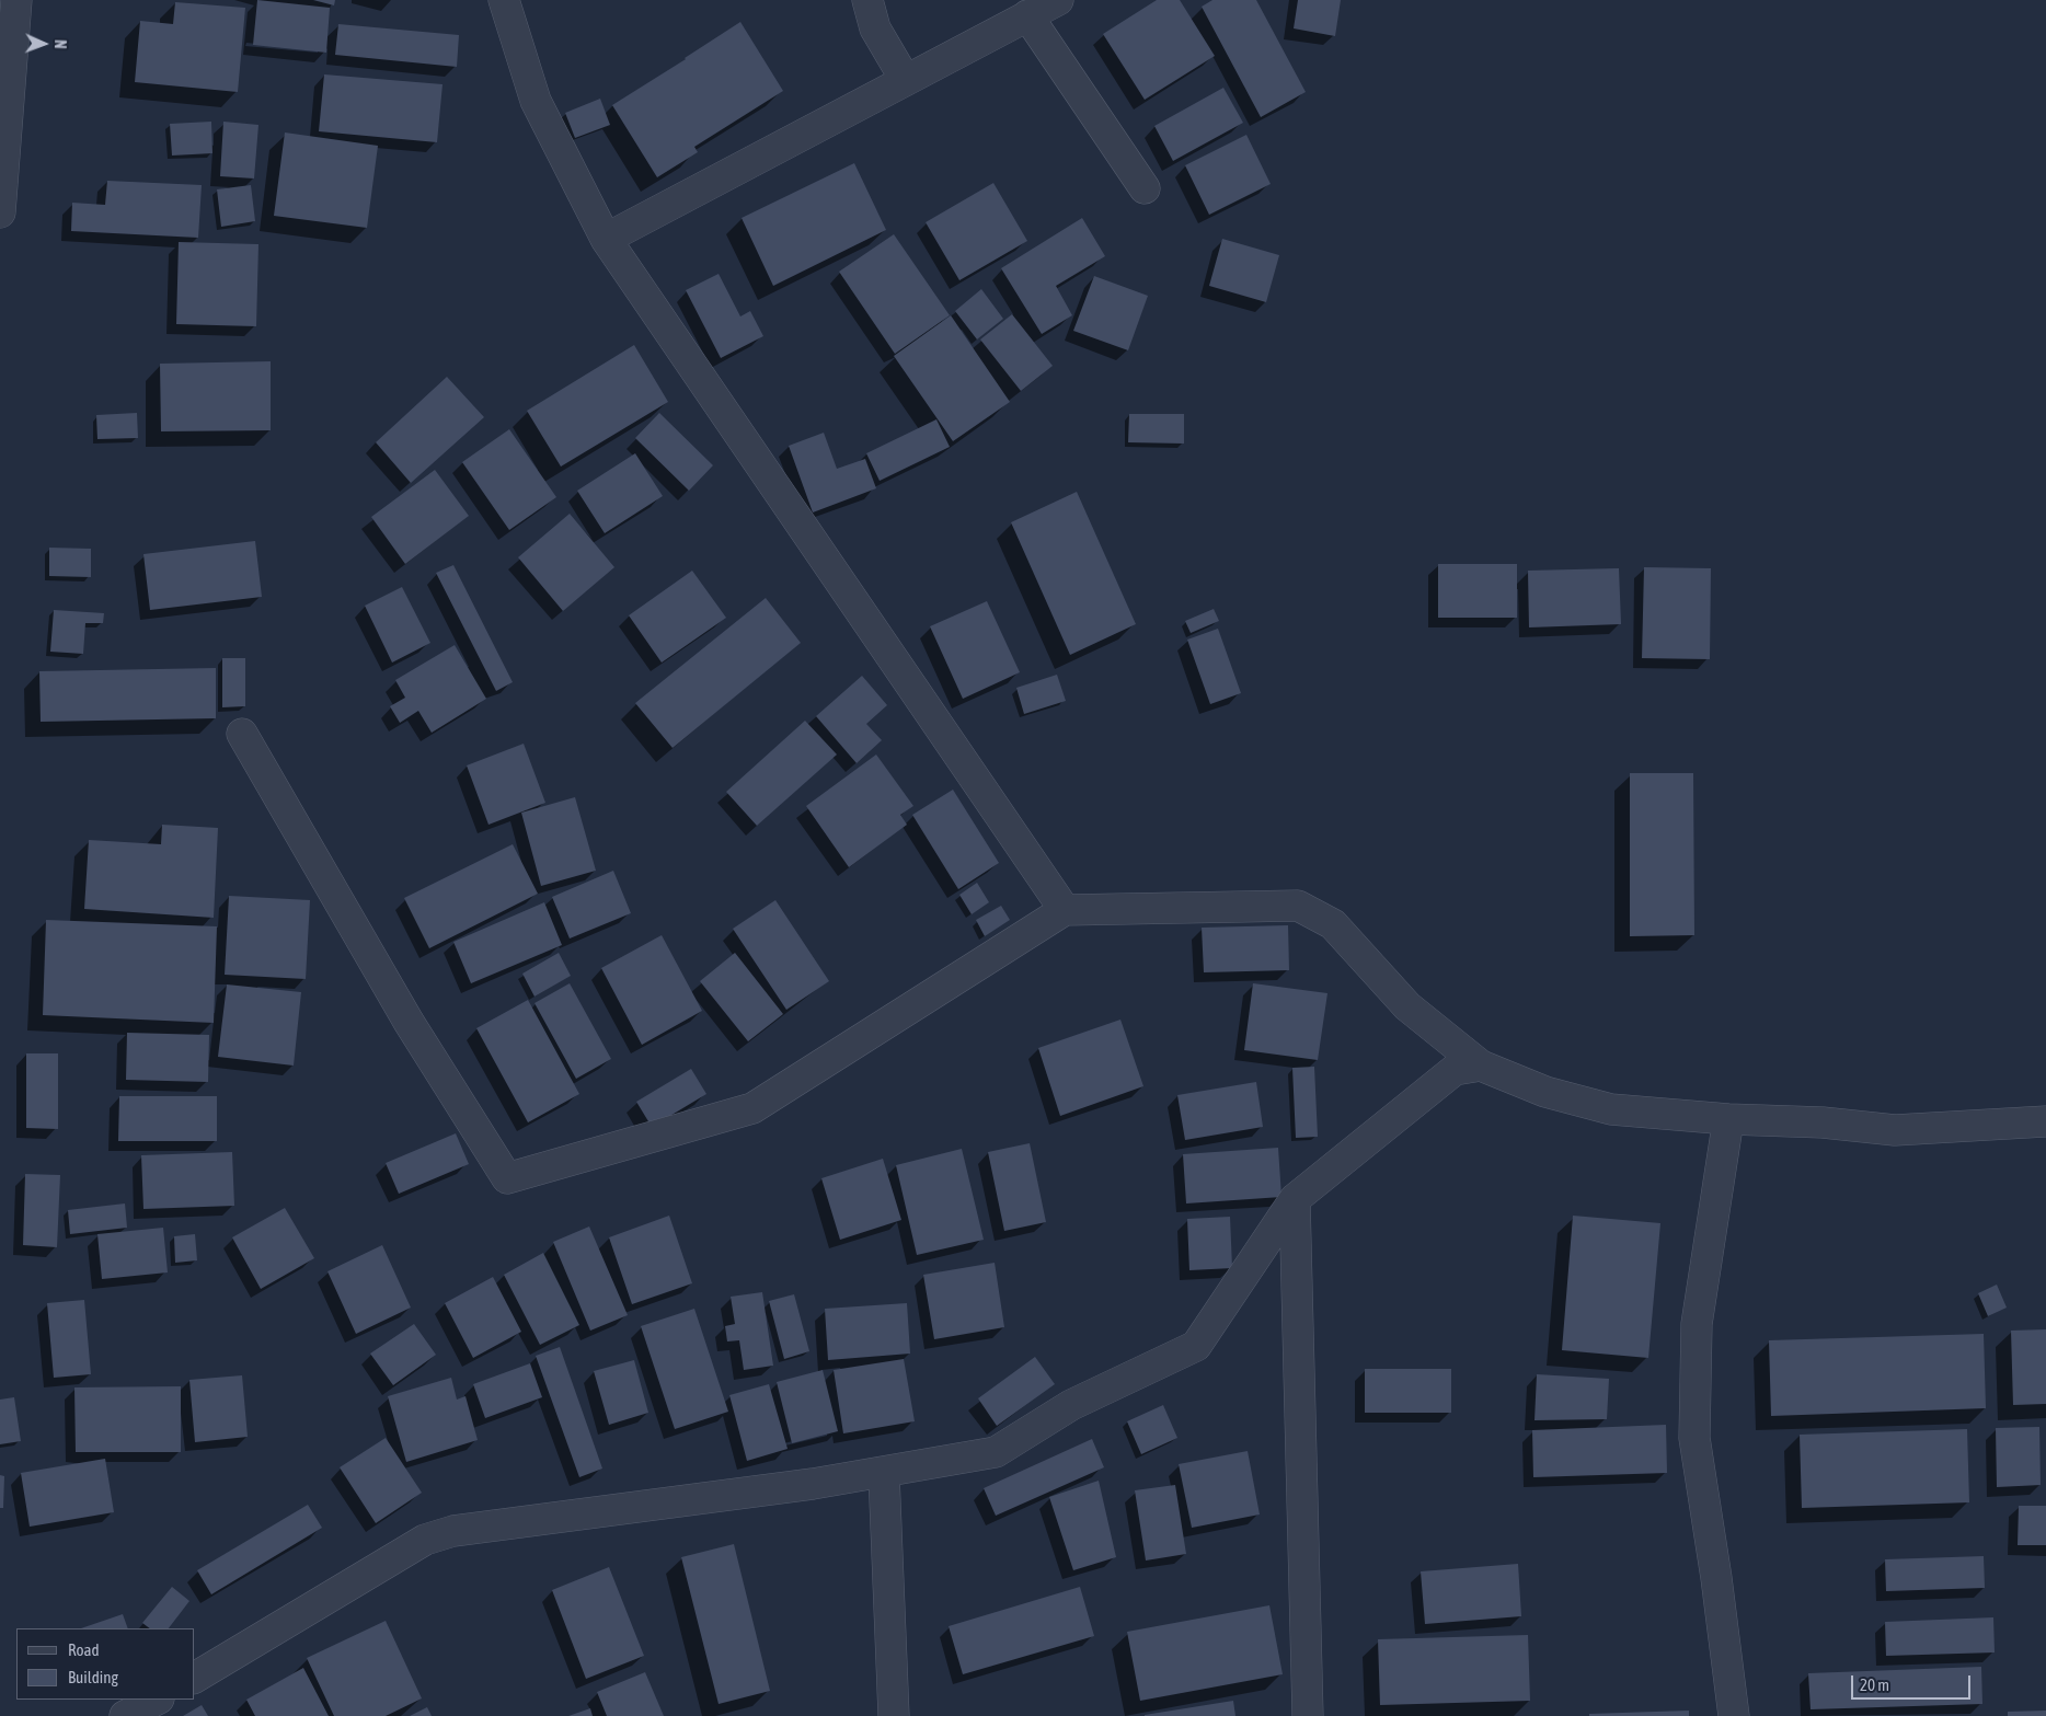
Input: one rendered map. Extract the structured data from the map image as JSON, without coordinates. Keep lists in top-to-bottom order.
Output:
{
  "legend": ["Road", "Building"],
  "scale_bar": "20 m",
  "north": "right"
}
